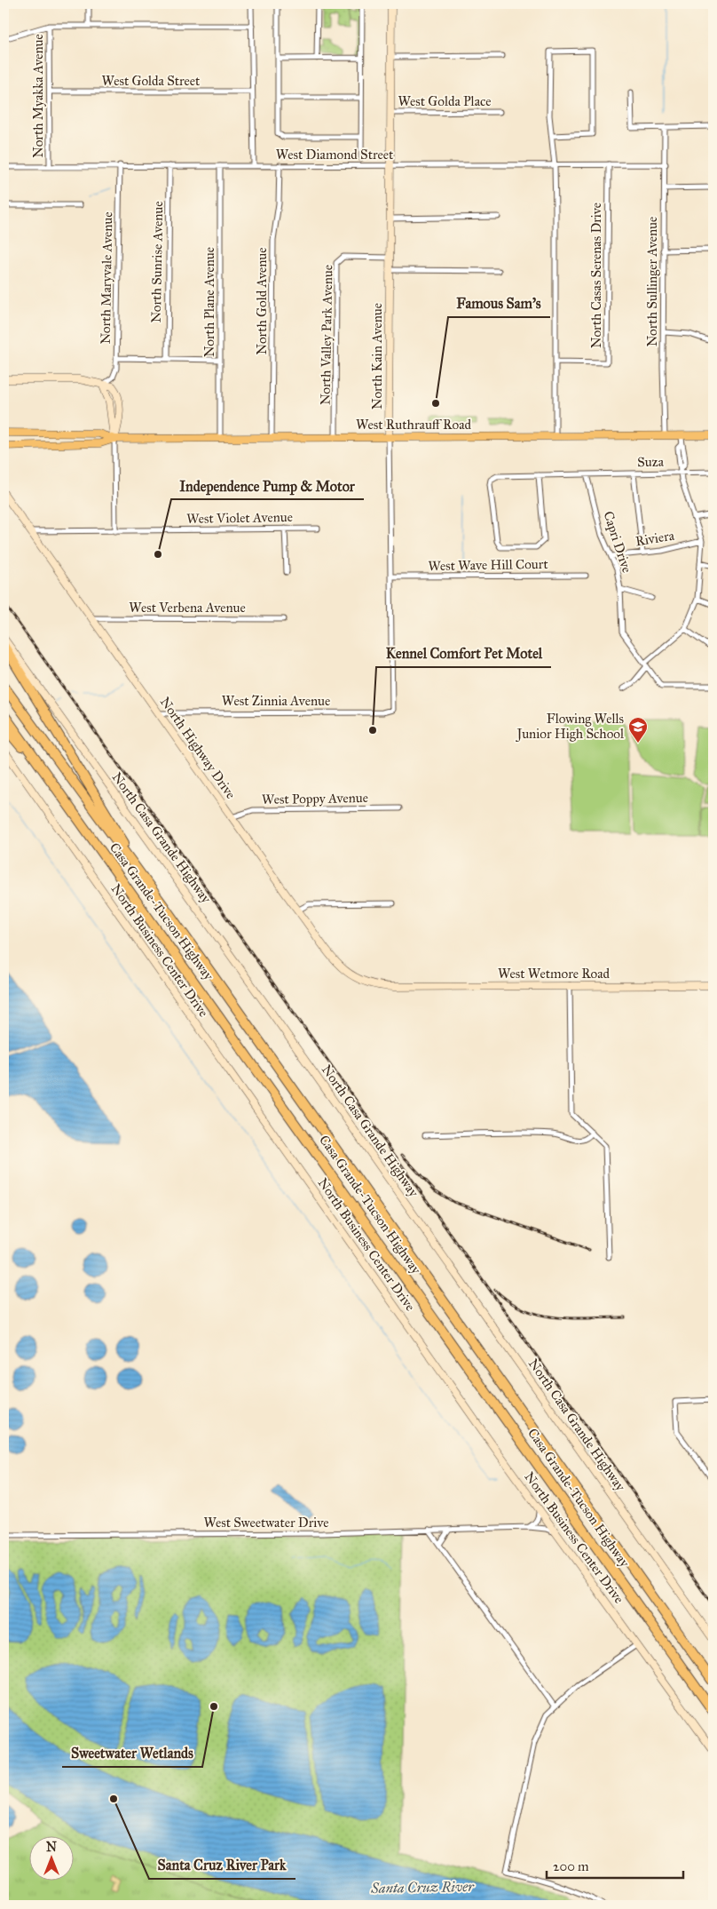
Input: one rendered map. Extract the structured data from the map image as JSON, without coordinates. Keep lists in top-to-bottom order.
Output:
{
  "streets": {
    "highway": ["Casa Grande-Tucson Highway"],
    "main road": [
      "North Kain Avenue",
      "West Ruthrauff Road",
      "North Highway Drive",
      "North Casa Grande Highway",
      "North Business Center Drive",
      "West Wetmore Road"
    ],
    "street": [
      "West Golda Street",
      "North Myakka Avenue",
      "West Golda Place",
      "West Diamond Street",
      "North Sunrise Avenue",
      "North Casas Serenas Drive",
      "North Maryvale Avenue",
      "North Sullinger Avenue",
      "North Gold Avenue",
      "North Plane Avenue",
      "North Valley Park Avenue",
      "Suza",
      "West Violet Avenue",
      "Riviera",
      "Capri Drive",
      "West Wave Hill Court",
      "West Verbena Avenue",
      "West Zinnia Avenue",
      "West Poppy Avenue",
      "West Sweetwater Drive"
    ]
  },
  "crossings": [
    ["West Golda Street", "North Myakka Avenue"],
    ["North Myakka Avenue", "West Diamond Street"],
    ["West Golda Place", "North Kain Avenue"],
    ["West Diamond Street", "North Sunrise Avenue"],
    ["West Diamond Street", "North Casas Serenas Drive"],
    ["West Diamond Street", "North Maryvale Avenue"],
    ["West Diamond Street", "North Sullinger Avenue"],
    ["West Diamond Street", "North Gold Avenue"],
    ["West Diamond Street", "North Plane Avenue"],
    ["West Diamond Street", "North Kain Avenue"],
    ["North Sullinger Avenue", "West Ruthrauff Road"],
    ["North Gold Avenue", "West Ruthrauff Road"],
    ["North Plane Avenue", "West Ruthrauff Road"],
    ["North Valley Park Avenue", "North Kain Avenue"],
    ["North Valley Park Avenue", "West Ruthrauff Road"],
    ["North Kain Avenue", "West Ruthrauff Road"],
    ["North Kain Avenue", "West Wave Hill Court"],
    ["North Kain Avenue", "West Zinnia Avenue"],
    ["Suza", "Capri Drive"],
    ["West Violet Avenue", "North Highway Drive"],
    ["Riviera", "Capri Drive"],
    ["West Verbena Avenue", "North Highway Drive"],
    ["West Zinnia Avenue", "North Highway Drive"],
    ["North Highway Drive", "West Poppy Avenue"],
    ["North Highway Drive", "West Wetmore Road"],
    ["North Business Center Drive", "West Sweetwater Drive"]
  ],
  "water": ["Santa Cruz River"],
  "places": {
    "other": [
      "Famous Sam's",
      "Independence Pump & Motor",
      "Kennel Comfort Pet Motel",
      "Sweetwater Wetlands",
      "Santa Cruz River Park"
    ],
    "school or university": ["Flowing Wells Junior High School"]
  },
  "scale_bar": "200 m",
  "north": "top"
}
